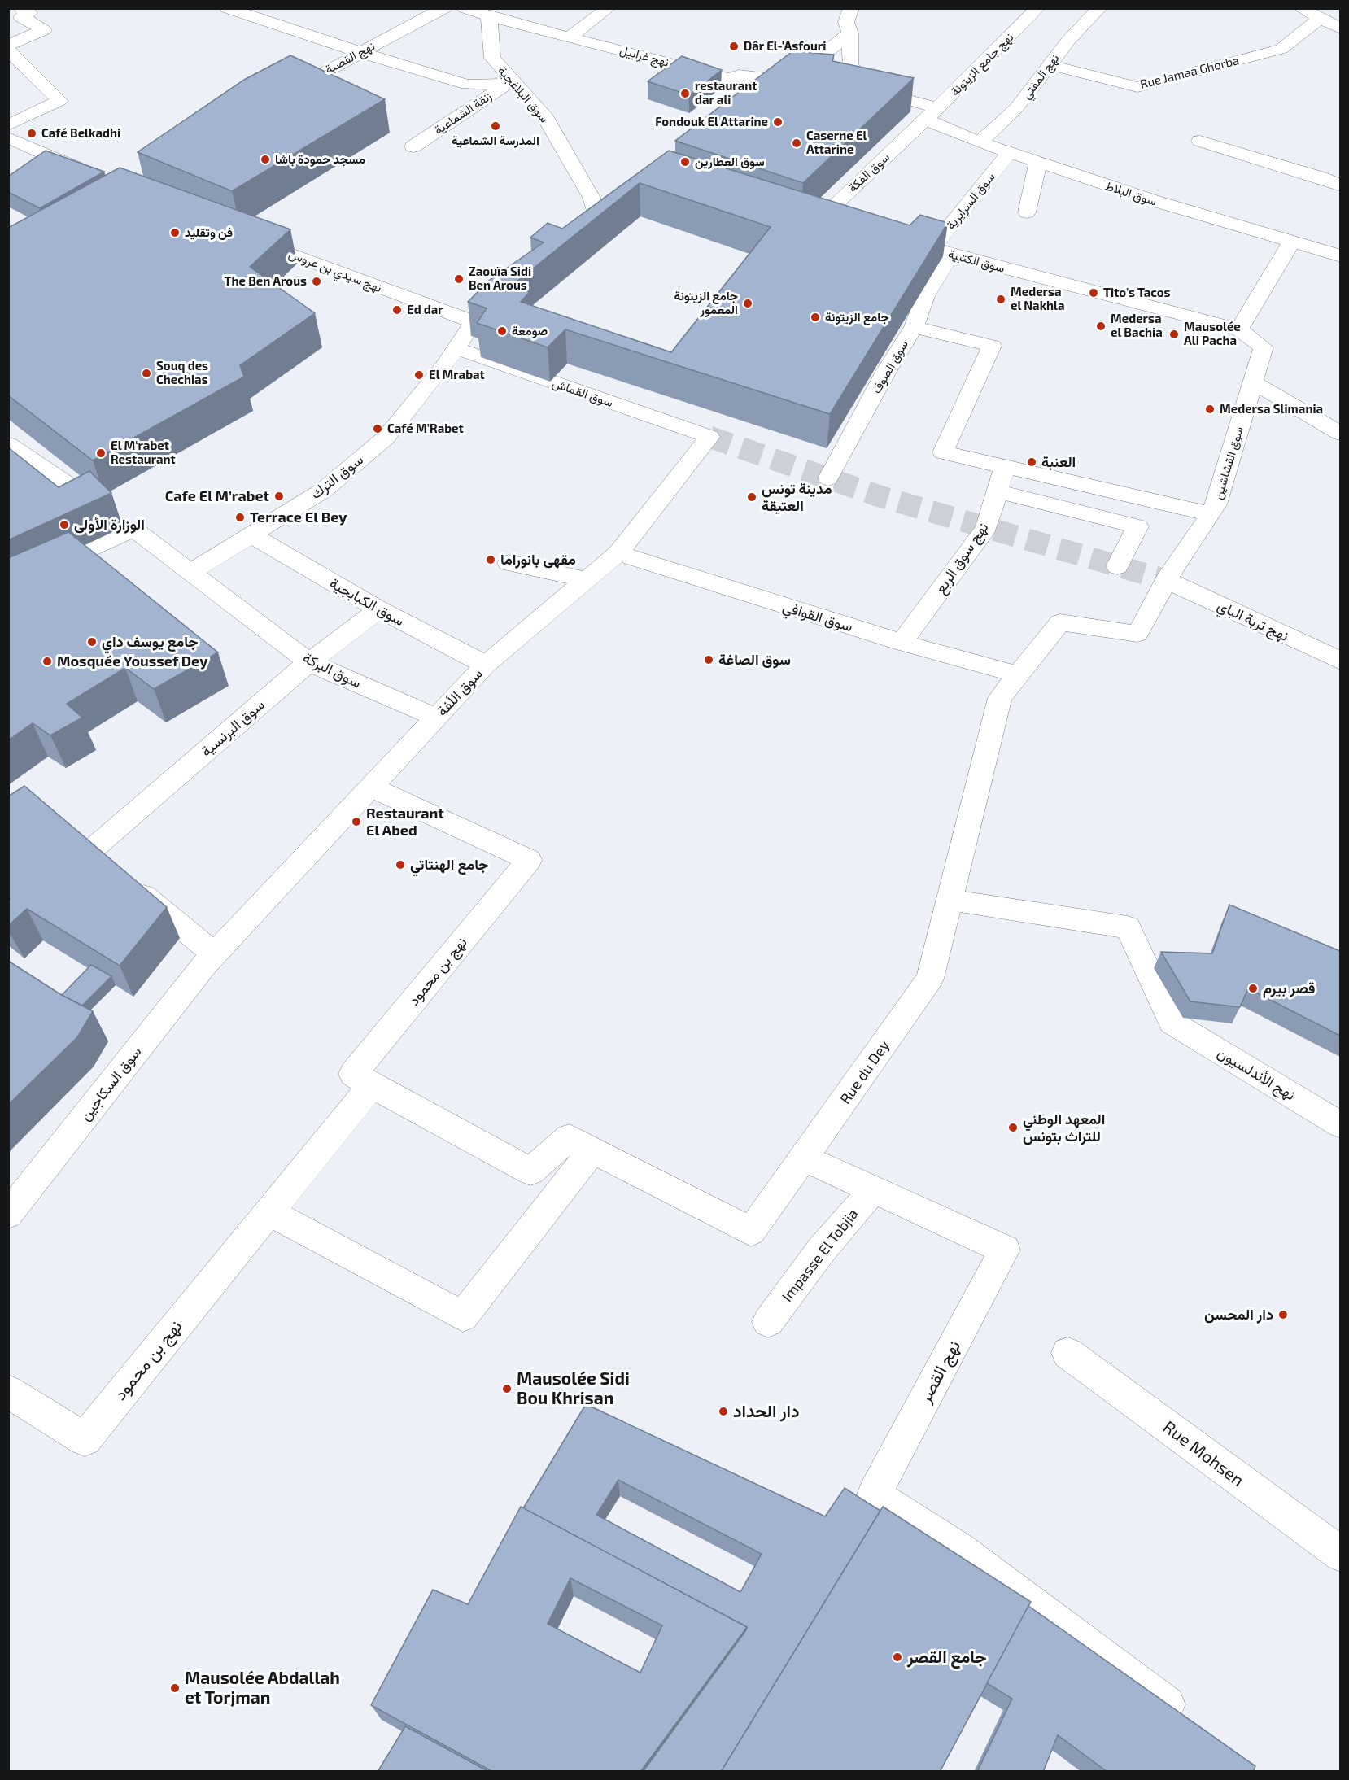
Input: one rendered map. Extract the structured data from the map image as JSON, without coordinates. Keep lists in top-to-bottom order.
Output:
{
  "streets": {
    "street": [
      "نهج غرابيل",
      "نهج القصبة",
      "نهج جامع الزيتونة",
      "Rue Jamaa Ghorba",
      "نهج المفتي",
      "سوق البلاغجية",
      "زنقة الشماعية",
      "سوق الفكة",
      "سوق البلاط",
      "سوق السرايرية",
      "سوق الكتبية",
      "نهج سيدي بن عروس",
      "سوق الصوف",
      "سوق القماش",
      "سوق القشاشين",
      "سوق الترك",
      "نهج سوق الربع",
      "سوق الكبابجية",
      "سوق القوافي",
      "نهج تربة الباي",
      "سوق البركة",
      "سوق اللَفة",
      "سوق البرنسية",
      "نهج بن محمود",
      "Rue du Dey",
      "نهج الأندلسيون",
      "سوق السكاجين",
      "Impasse El Tobjia",
      "نهج القصر",
      "Rue Mohsen"
    ]
  },
  "crossings": [
    ["نهج غرابيل", "سوق البلاغجية"],
    ["نهج جامع الزيتونة", "سوق الفكة"],
    ["نهج جامع الزيتونة", "سوق البلاط"],
    ["Rue Jamaa Ghorba", "نهج المفتي"],
    ["نهج المفتي", "سوق البلاط"],
    ["سوق البلاغجية", "زنقة الشماعية"],
    ["سوق الفكة", "سوق البلاط"],
    ["سوق البلاط", "سوق السرايرية"],
    ["سوق السرايرية", "سوق الكتبية"],
    ["سوق السرايرية", "سوق الصوف"],
    ["سوق الكتبية", "سوق الصوف"],
    ["سوق الكتبية", "سوق القشاشين"],
    ["سوق القماش", "سوق الترك"],
    ["سوق القماش", "سوق اللَفة"],
    ["سوق القشاشين", "سوق القوافي"],
    ["سوق القشاشين", "نهج تربة الباي"],
    ["سوق القشاشين", "Rue du Dey"],
    ["سوق الترك", "سوق الكبابجية"],
    ["سوق الترك", "سوق البركة"],
    ["نهج سوق الربع", "سوق القوافي"],
    ["سوق الكبابجية", "سوق اللَفة"],
    ["سوق الكبابجية", "سوق البرنسية"],
    ["سوق القوافي", "سوق اللَفة"],
    ["سوق القوافي", "Rue du Dey"],
    ["سوق البركة", "سوق اللَفة"],
    ["سوق البركة", "سوق البرنسية"],
    ["سوق اللَفة", "نهج بن محمود"],
    ["سوق اللَفة", "سوق السكاجين"],
    ["Rue du Dey", "نهج الأندلسيون"],
    ["Impasse El Tobjia", "نهج القصر"]
  ],
  "places": [
    "Dâr El-'Asfouri",
    "restaurant dar ali",
    "Fondouk El Attarine",
    "المدرسة الشماعية",
    "Café Belkadhi",
    "Caserne El Attarine",
    "مسجد حمودة باشا",
    "سوق العطارين",
    "فن وتقلید",
    "Zaouïa Sidi Ben Arous",
    "The Ben Arous",
    "Tito's Tacos",
    "Medersa el Nakhla",
    "جامع الزيتونة المعمور",
    "Ed dar",
    "جامع الزيتونة",
    "Medersa el Bachia",
    "صومعة",
    "Mausolée Ali Pacha",
    "Souq des Chechias",
    "El Mrabat",
    "Medersa Slimania",
    "Café M'Rabet",
    "El M‘rabet Restaurant",
    "العنبة",
    "Cafe El M’rabet",
    "مدينة تونس العتيقة",
    "Terrace El Bey",
    "الوزارة الأولى",
    "مقهى بانوراما",
    "جامع يوسف داي",
    "سوق الصاغة",
    "Mosquée Youssef Dey",
    "Restaurant El Abed",
    "جامع الهنتاتي",
    "قصر بيرم",
    "المعهد الوطني للتراث بتونس",
    "دار المحسن",
    "Mausolée Sidi Bou Khrisan",
    "دار الحداد",
    "جامع القصر",
    "Mausolée Abdallah et Torjman"
  ]
}
